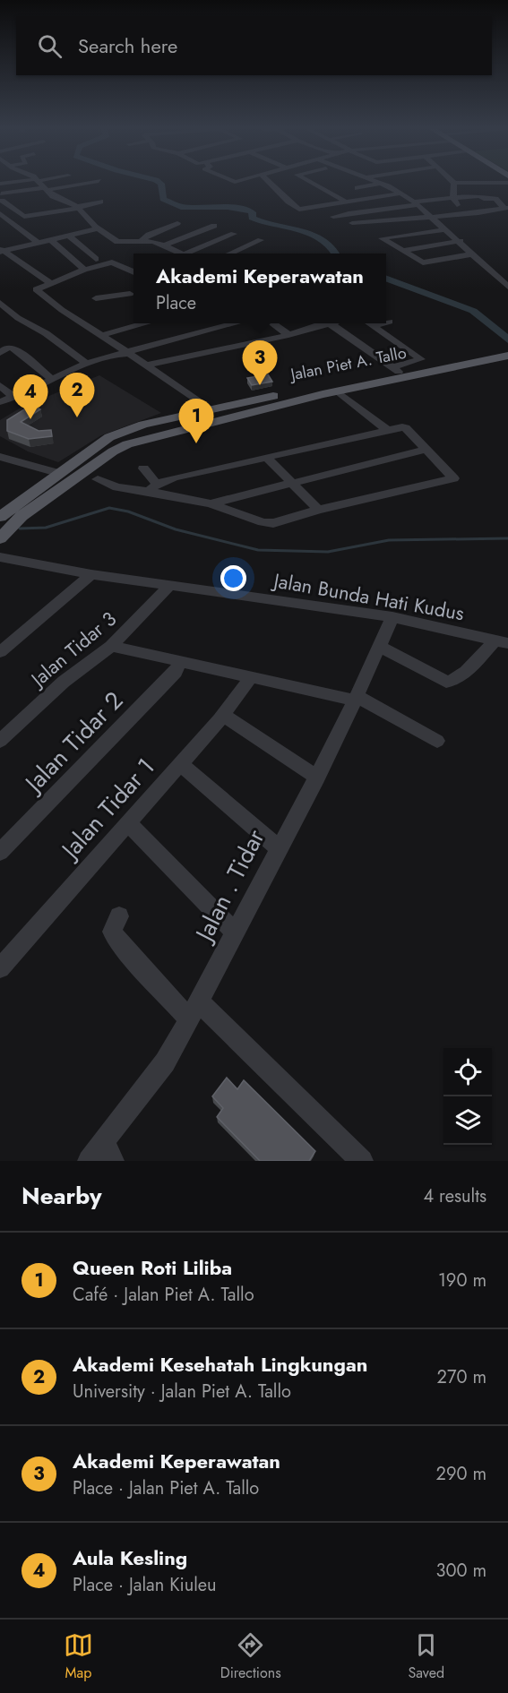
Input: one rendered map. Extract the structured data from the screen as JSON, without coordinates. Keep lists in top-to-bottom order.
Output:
{
  "streets": {
    "main road": ["Jalan Piet A. Tallo"],
    "street": [
      "Jalan Bunda Hati Kudus",
      "Jalan Tidar 3",
      "Jalan Tidar 2",
      "Jalan Tidar 1",
      "Jalan . Tidar"
    ]
  },
  "crossings": [
    ["Jalan Bunda Hati Kudus", "Jalan Tidar 3"],
    ["Jalan Bunda Hati Kudus", "Jalan . Tidar"]
  ],
  "page": {
    "search": "Search here",
    "popup": ["Akademi Keperawatan", "Place"],
    "pins": [
      "3",
      "2",
      "4",
      "1"
    ],
    "heading": ["Nearby", "4 results"],
    "list": [
      {
        "mark": "1",
        "name": "Queen Roti Liliba",
        "note": "Café · Jalan Piet A. Tallo",
        "value": "190 m"
      },
      {
        "mark": "2",
        "name": "Akademi Kesehatah Lingkungan",
        "note": "University · Jalan Piet A. Tallo",
        "value": "270 m"
      },
      {
        "mark": "3",
        "name": "Akademi Keperawatan",
        "note": "Place · Jalan Piet A. Tallo",
        "value": "290 m"
      },
      {
        "mark": "4",
        "name": "Aula Kesling",
        "note": "Place · Jalan Kiuleu",
        "value": "300 m"
      }
    ],
    "nav": ["Map", "Directions", "Saved"]
  }
}
